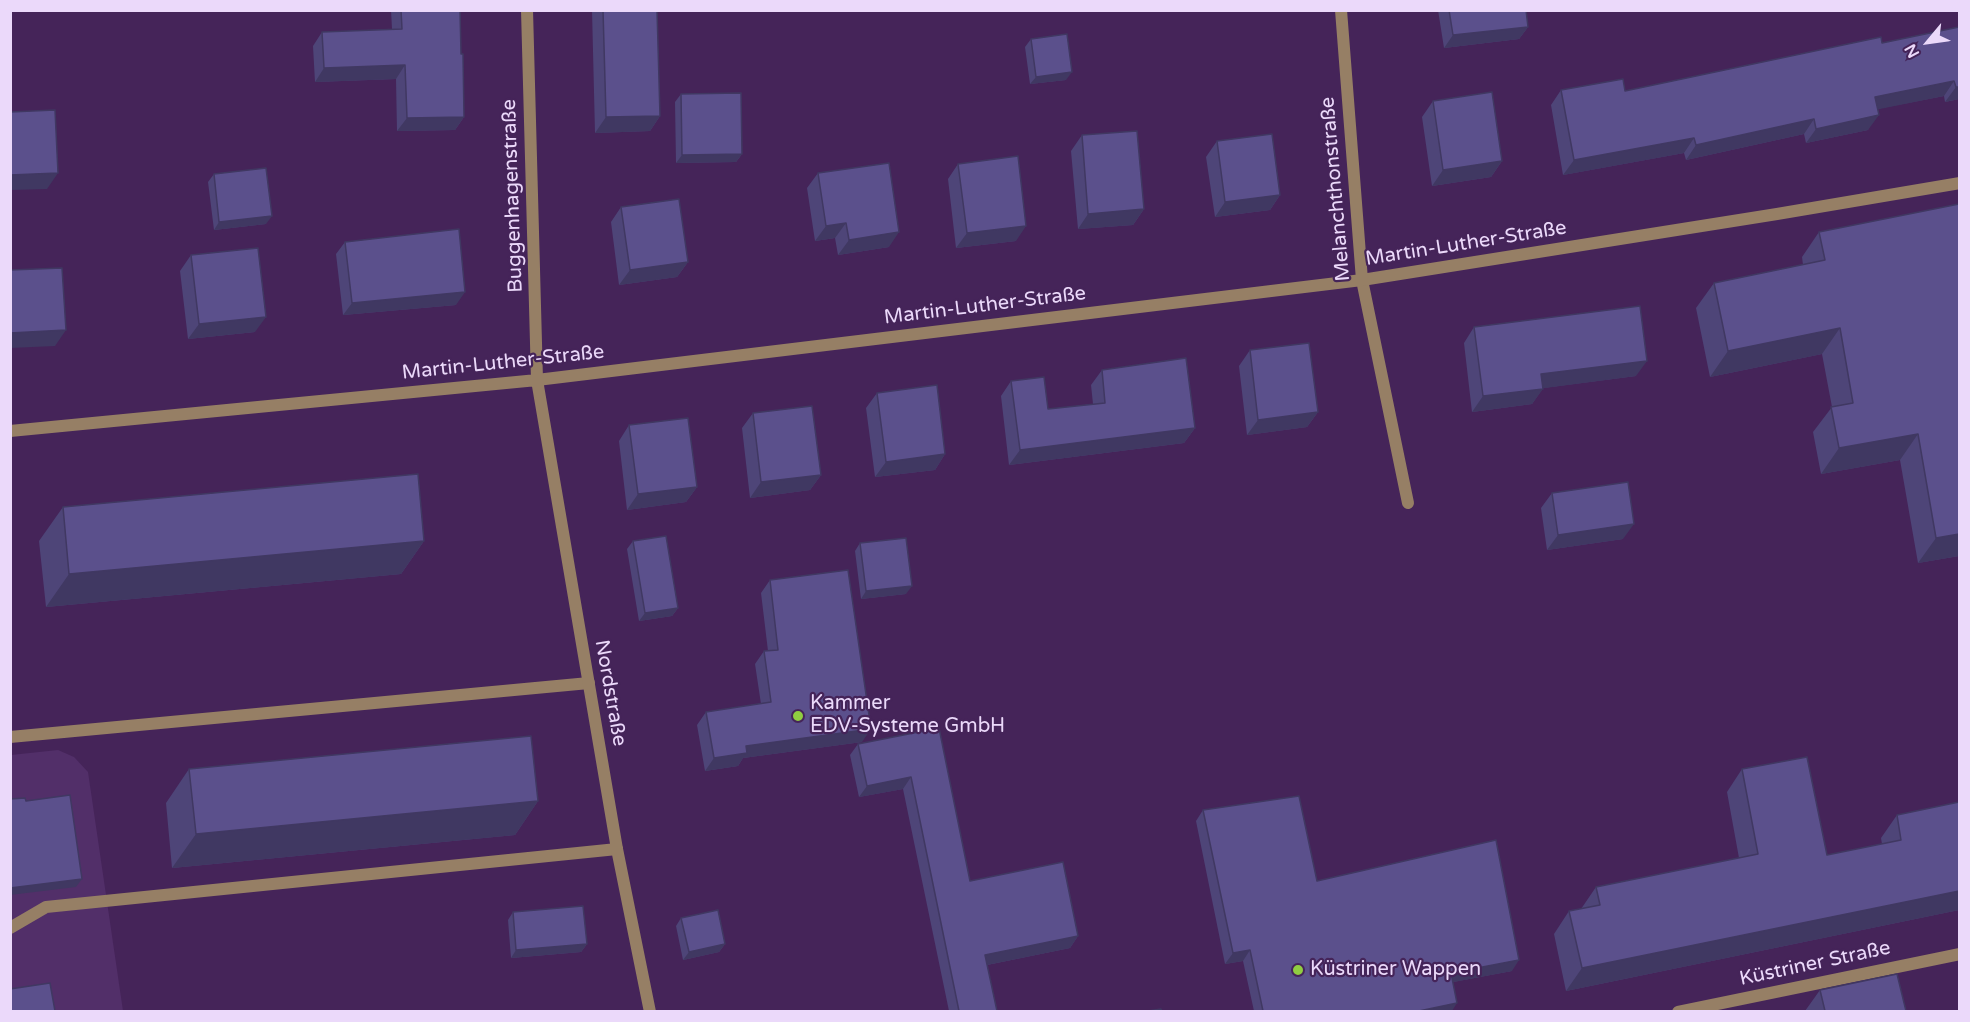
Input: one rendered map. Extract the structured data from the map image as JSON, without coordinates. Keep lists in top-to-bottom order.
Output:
{
  "streets": {
    "street": [
      "Melanchthonstraße",
      "Buggenhagenstraße",
      "Martin-Luther-Straße",
      "Nordstraße",
      "Küstriner Straße"
    ]
  },
  "crossings": [
    ["Melanchthonstraße", "Martin-Luther-Straße"],
    ["Buggenhagenstraße", "Martin-Luther-Straße"],
    ["Buggenhagenstraße", "Nordstraße"],
    ["Martin-Luther-Straße", "Nordstraße"]
  ],
  "places": ["Kammer EDV-Systeme GmbH", "Küstriner Wappen"],
  "north": "bottom left"
}
